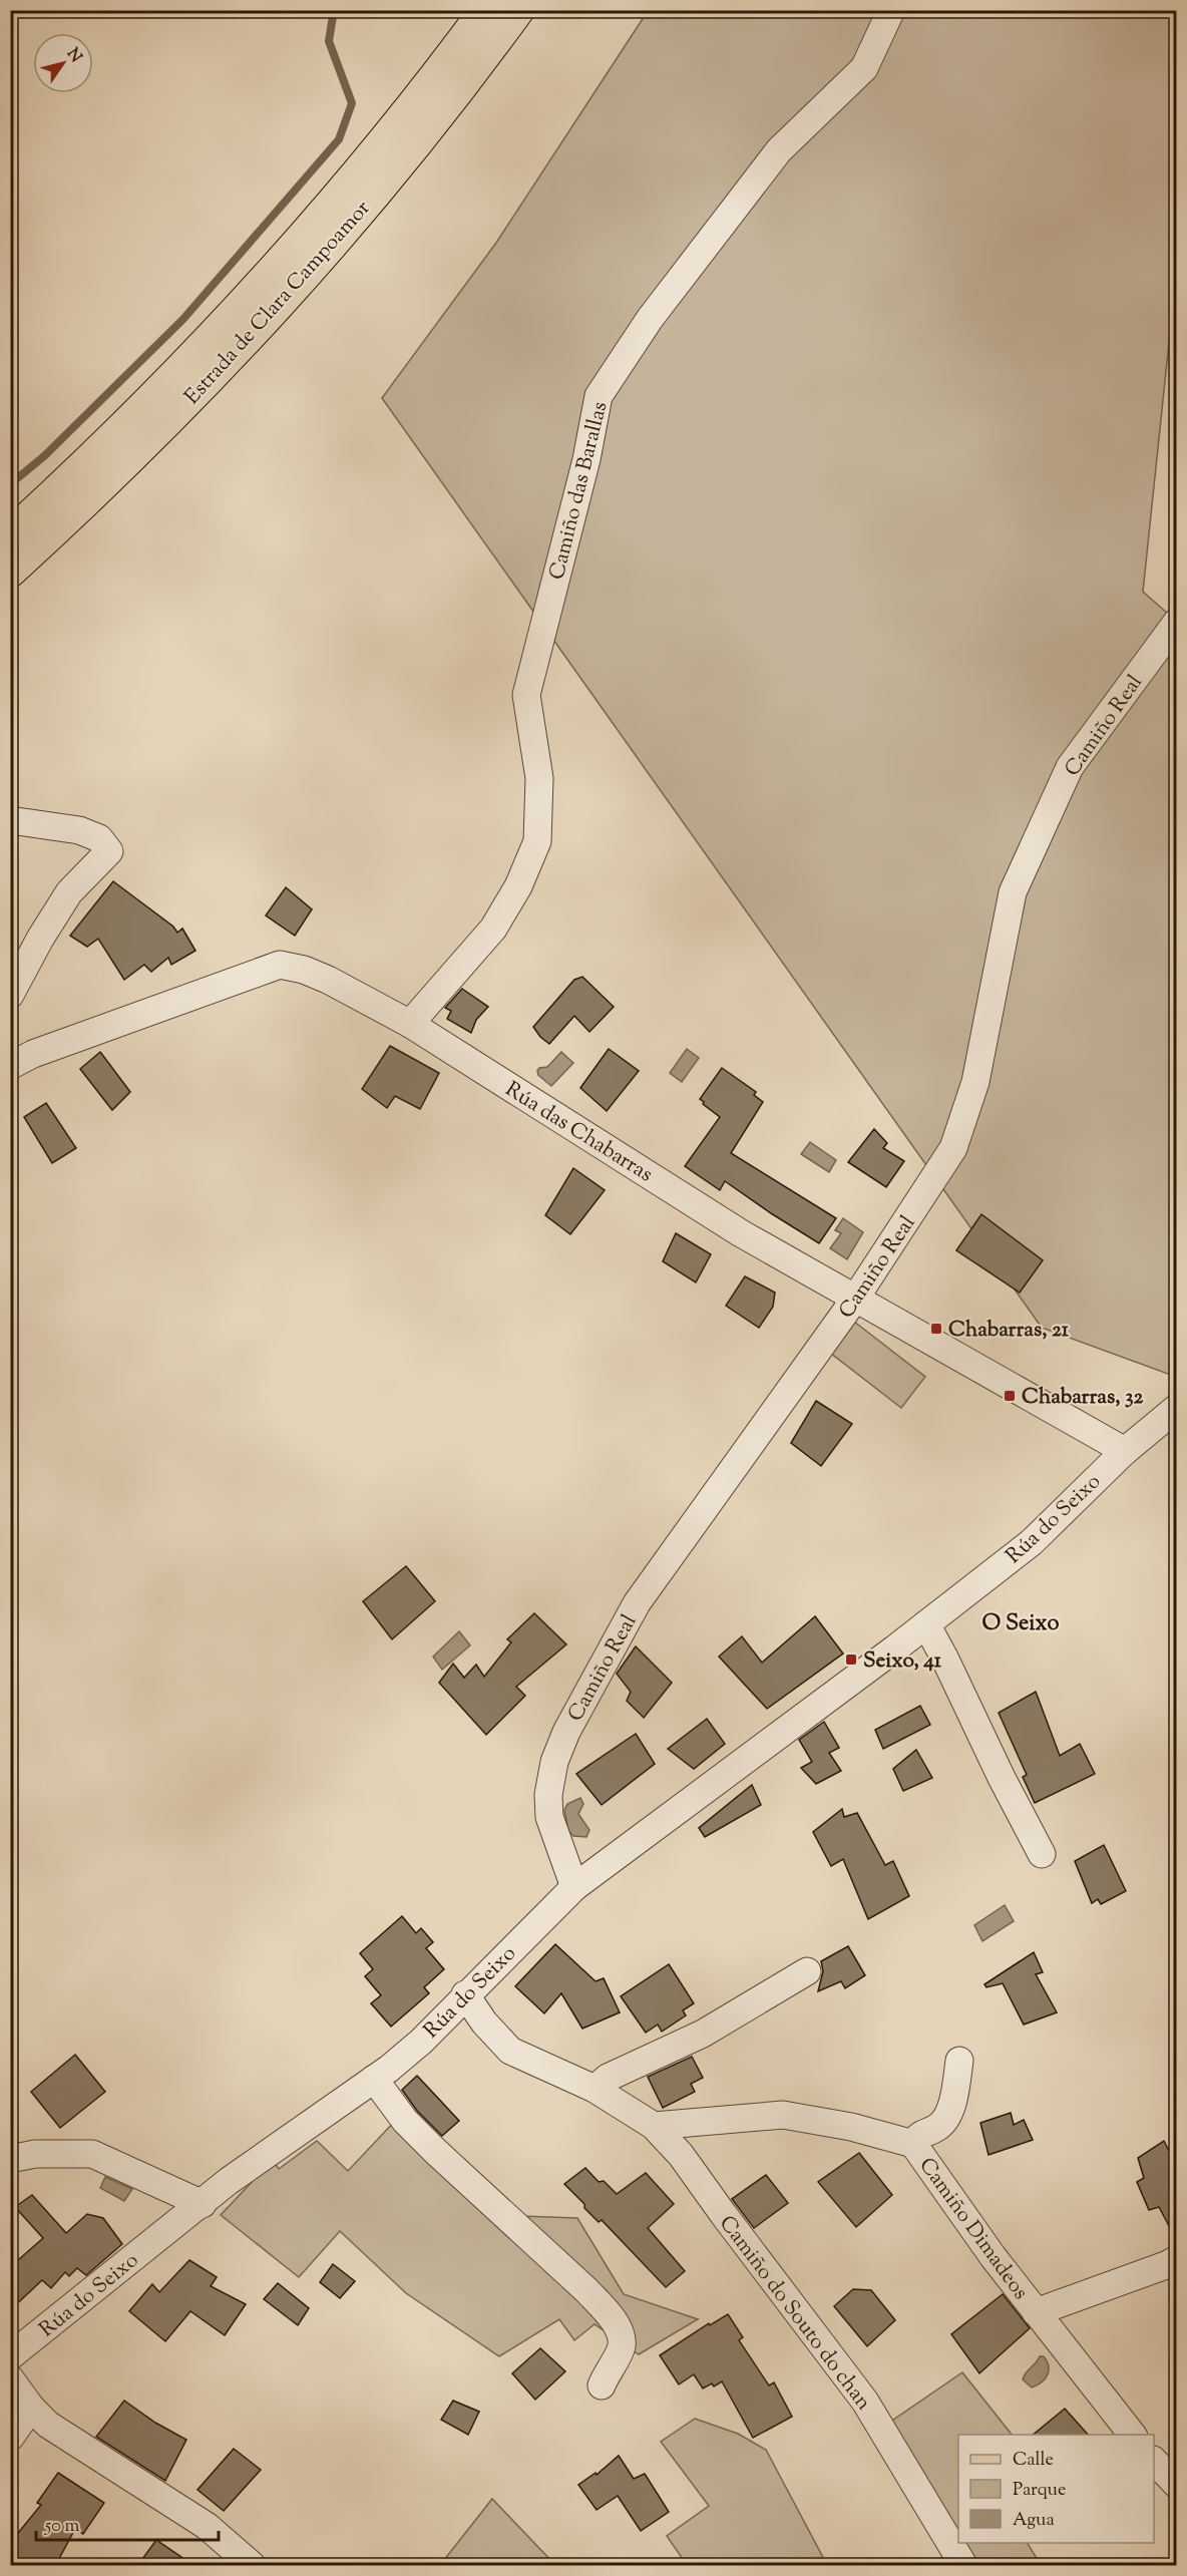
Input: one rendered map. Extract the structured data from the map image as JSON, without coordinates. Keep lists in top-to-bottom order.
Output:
{
  "streets": {
    "main road": ["Estrada de Clara Campoamor"],
    "street": [
      "Camiño das Barallas",
      "Camiño Real",
      "Rúa das Chabarras",
      "Rúa do Seixo",
      "Camiño Dimadeos",
      "Camiño do Souto do chan"
    ]
  },
  "crossings": [
    ["Camiño das Barallas", "Rúa das Chabarras"],
    ["Camiño Real", "Rúa das Chabarras"],
    ["Camiño Real", "Rúa do Seixo"],
    ["Rúa das Chabarras", "Rúa do Seixo"],
    ["Rúa do Seixo", "Camiño do Souto do chan"],
    ["Camiño Dimadeos", "Camiño do Souto do chan"]
  ],
  "districts": ["O Seixo"],
  "places": {
    "transit": ["Chabarras, 21", "Chabarras, 32", "Seixo, 41"]
  },
  "legend": ["Calle", "Parque", "Agua"],
  "scale_bar": "50 m",
  "north": "top right"
}
